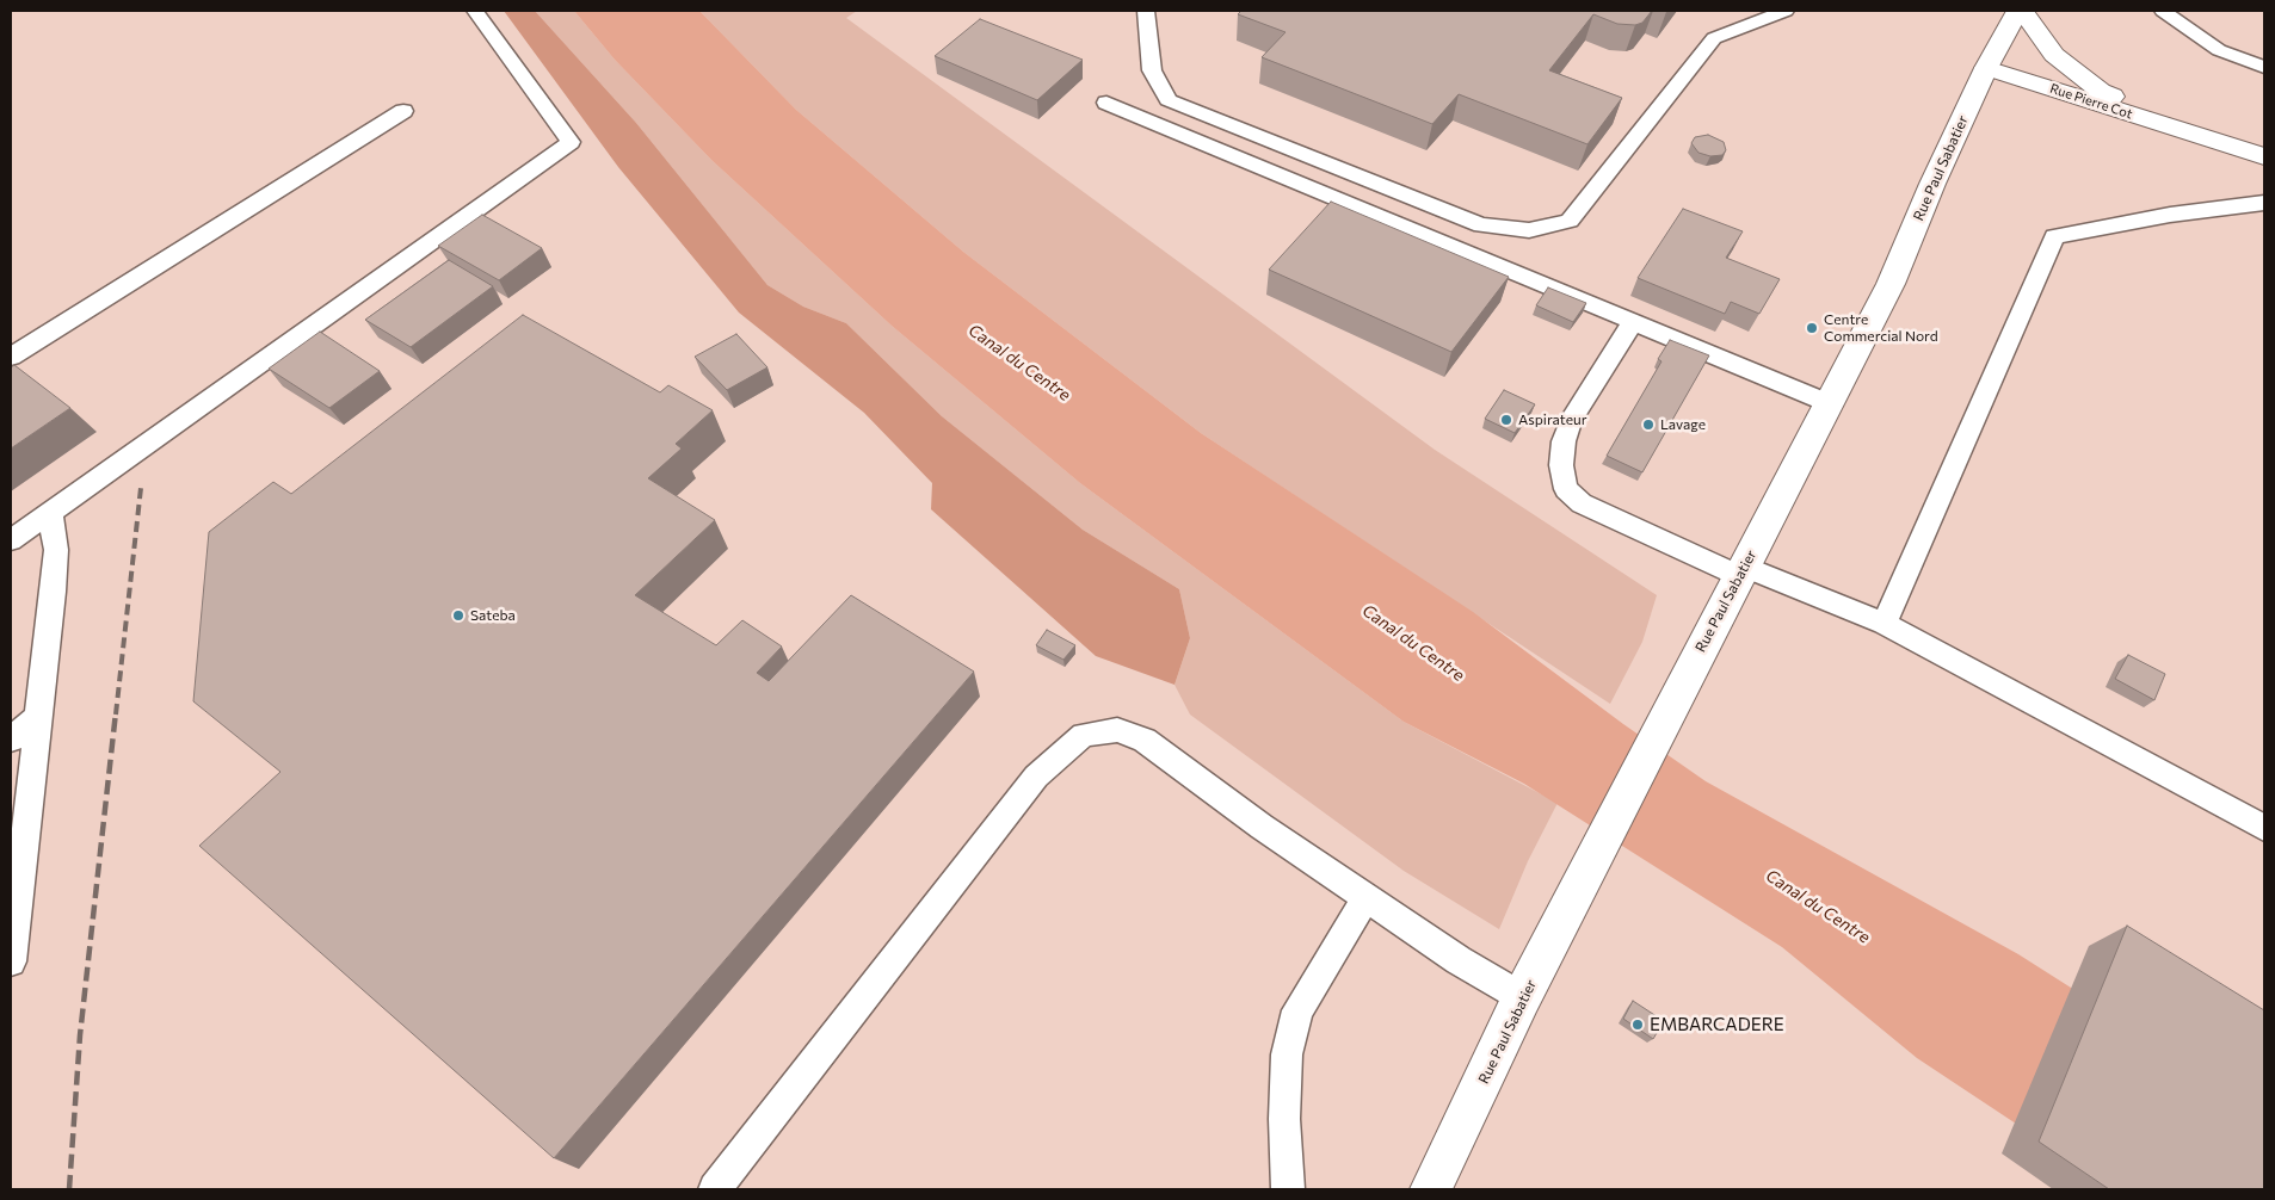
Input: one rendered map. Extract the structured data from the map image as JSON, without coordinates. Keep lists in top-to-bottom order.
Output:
{
  "streets": {
    "main road": ["Rue Pierre Cot", "Rue Paul Sabatier"]
  },
  "crossings": [
    ["Rue Pierre Cot", "Rue Paul Sabatier"]
  ],
  "water": ["Canal du Centre"],
  "places": [
    "Centre Commercial Nord",
    "Aspirateur",
    "Lavage",
    "Sateba",
    "EMBARCADERE"
  ]
}
